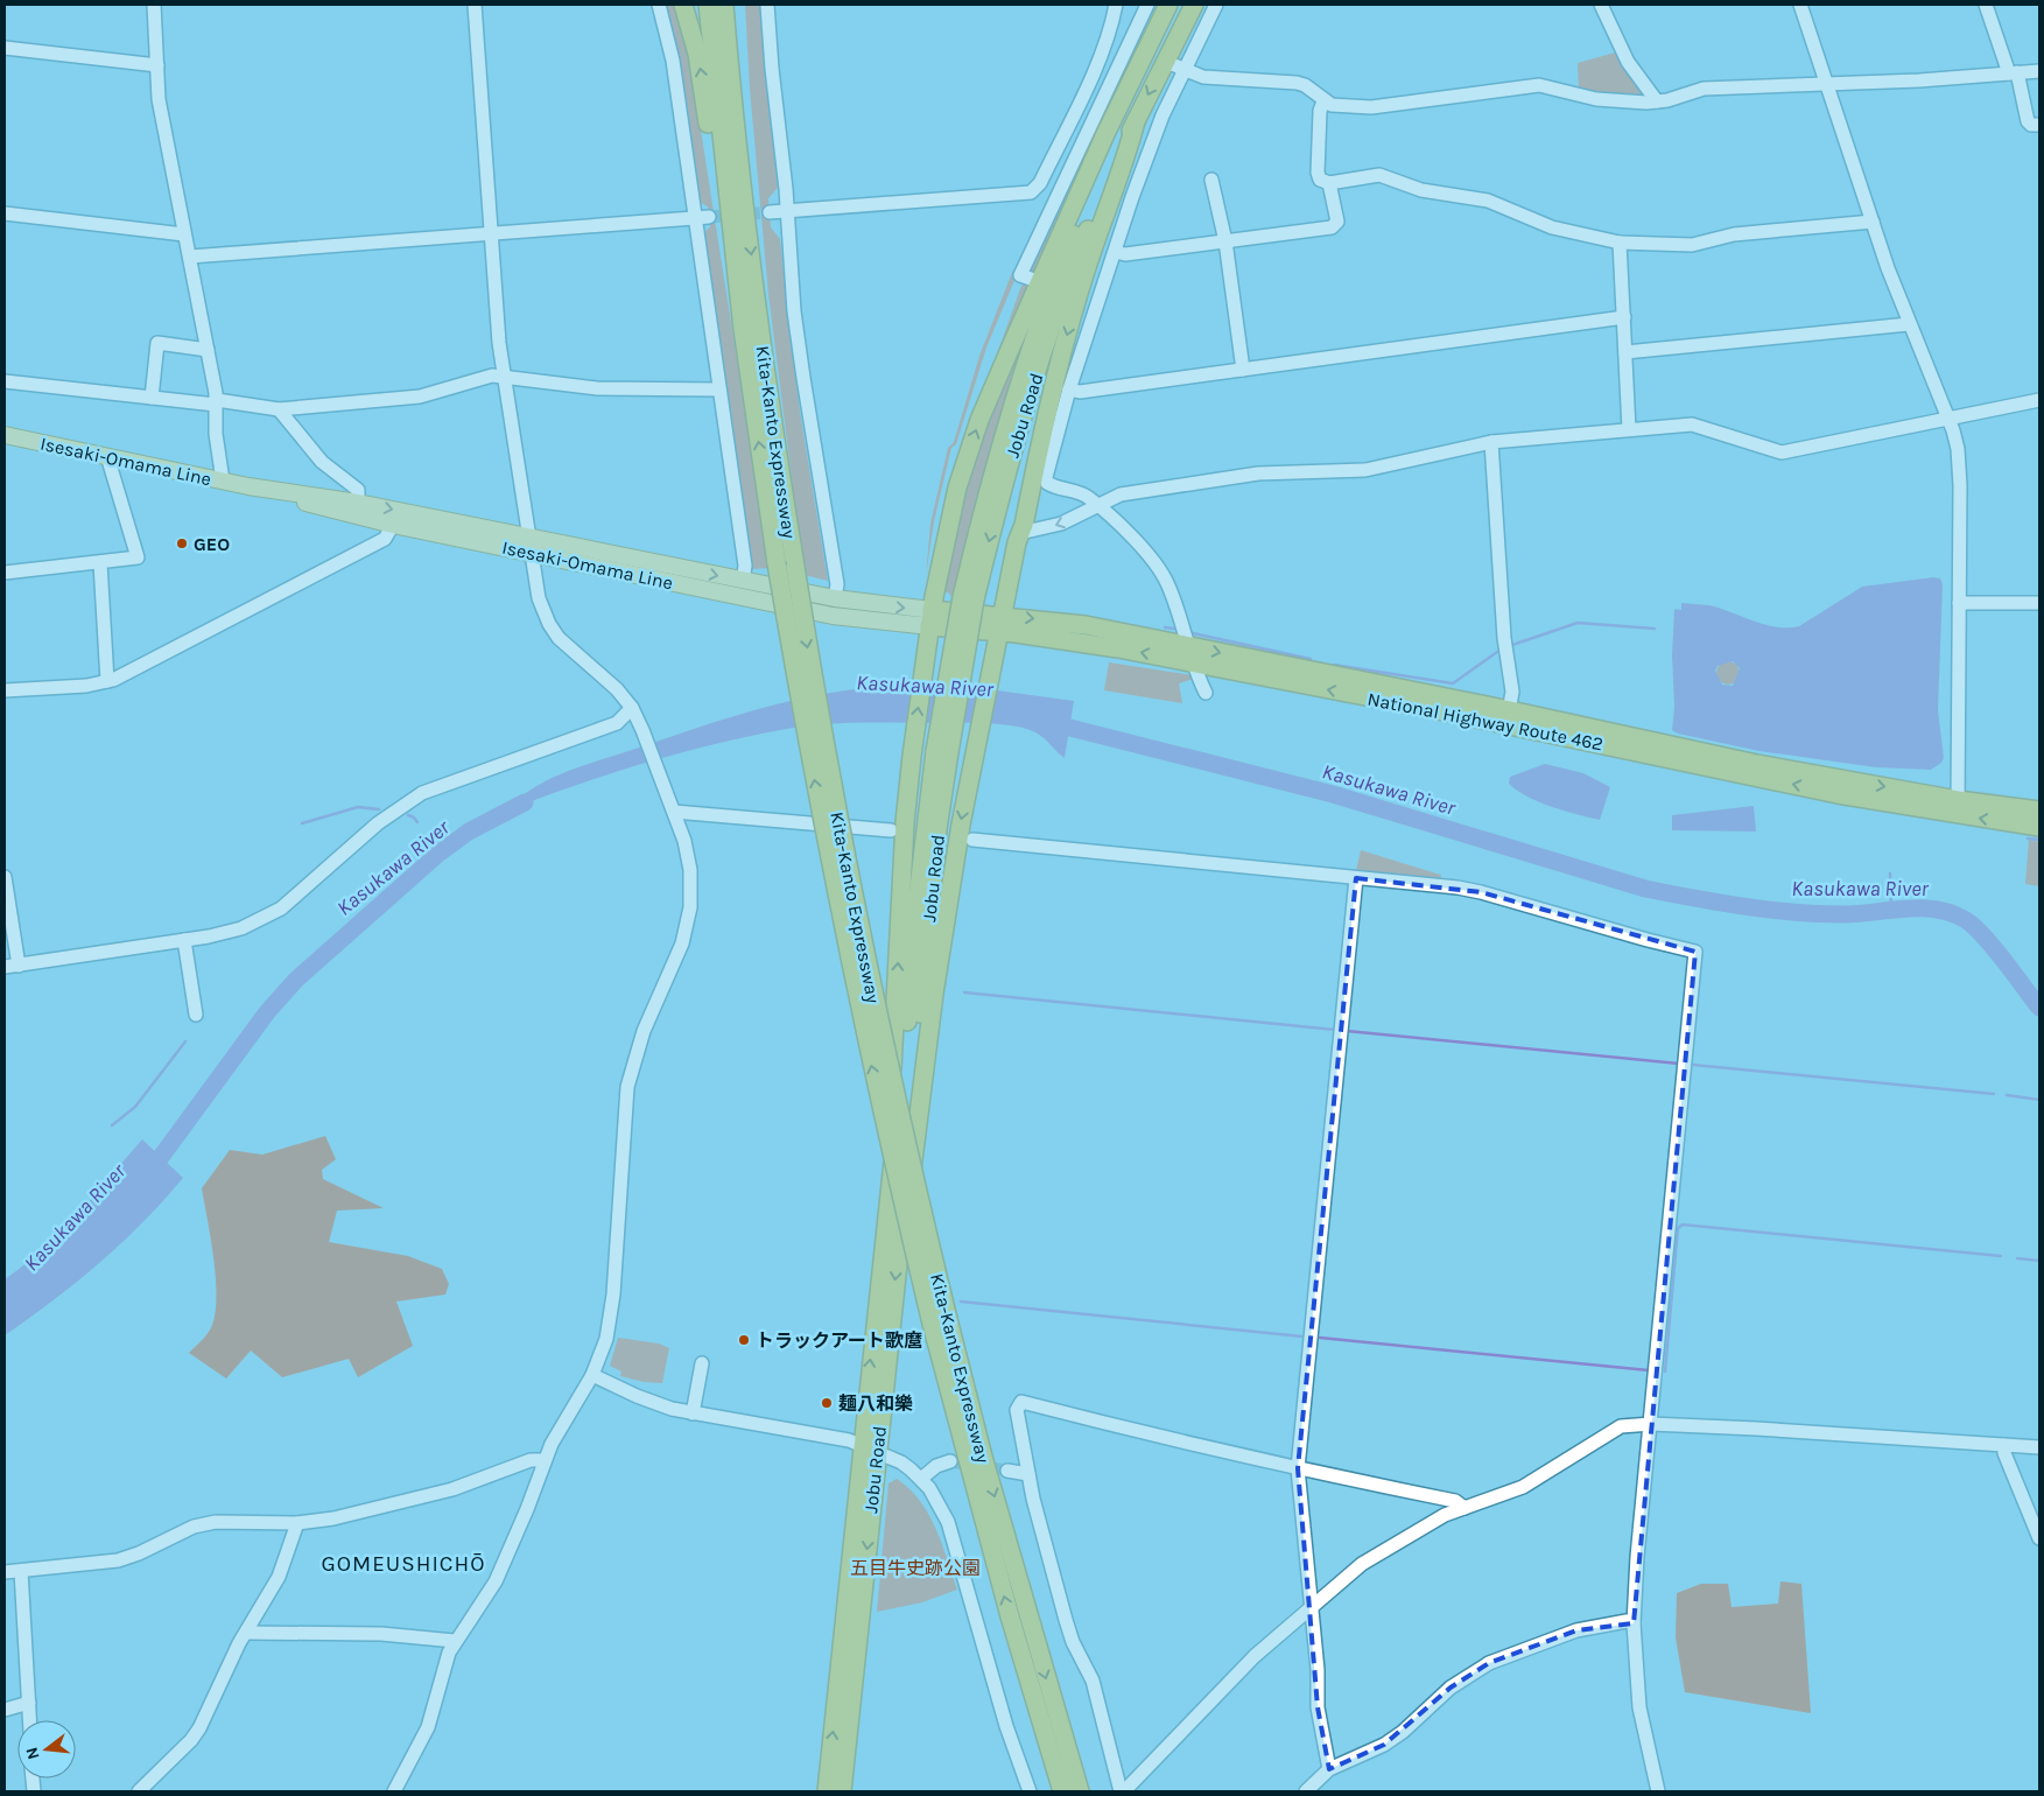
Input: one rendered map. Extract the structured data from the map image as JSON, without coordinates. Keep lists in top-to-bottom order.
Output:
{
  "streets": {
    "highway": ["Jobu Road", "Kita-Kanto Expressway", "National Highway Route 462"],
    "main road": ["Isesaki-Omama Line"]
  },
  "crossings": [
    ["Isesaki-Omama Line", "National Highway Route 462"]
  ],
  "districts": ["GOMEUSHICHŌ"],
  "water": ["Kasukawa River"],
  "parks": ["五目牛史跡公園"],
  "places": ["GEO", "トラックアート歌麿", "麺八和樂"],
  "north": "left"
}
